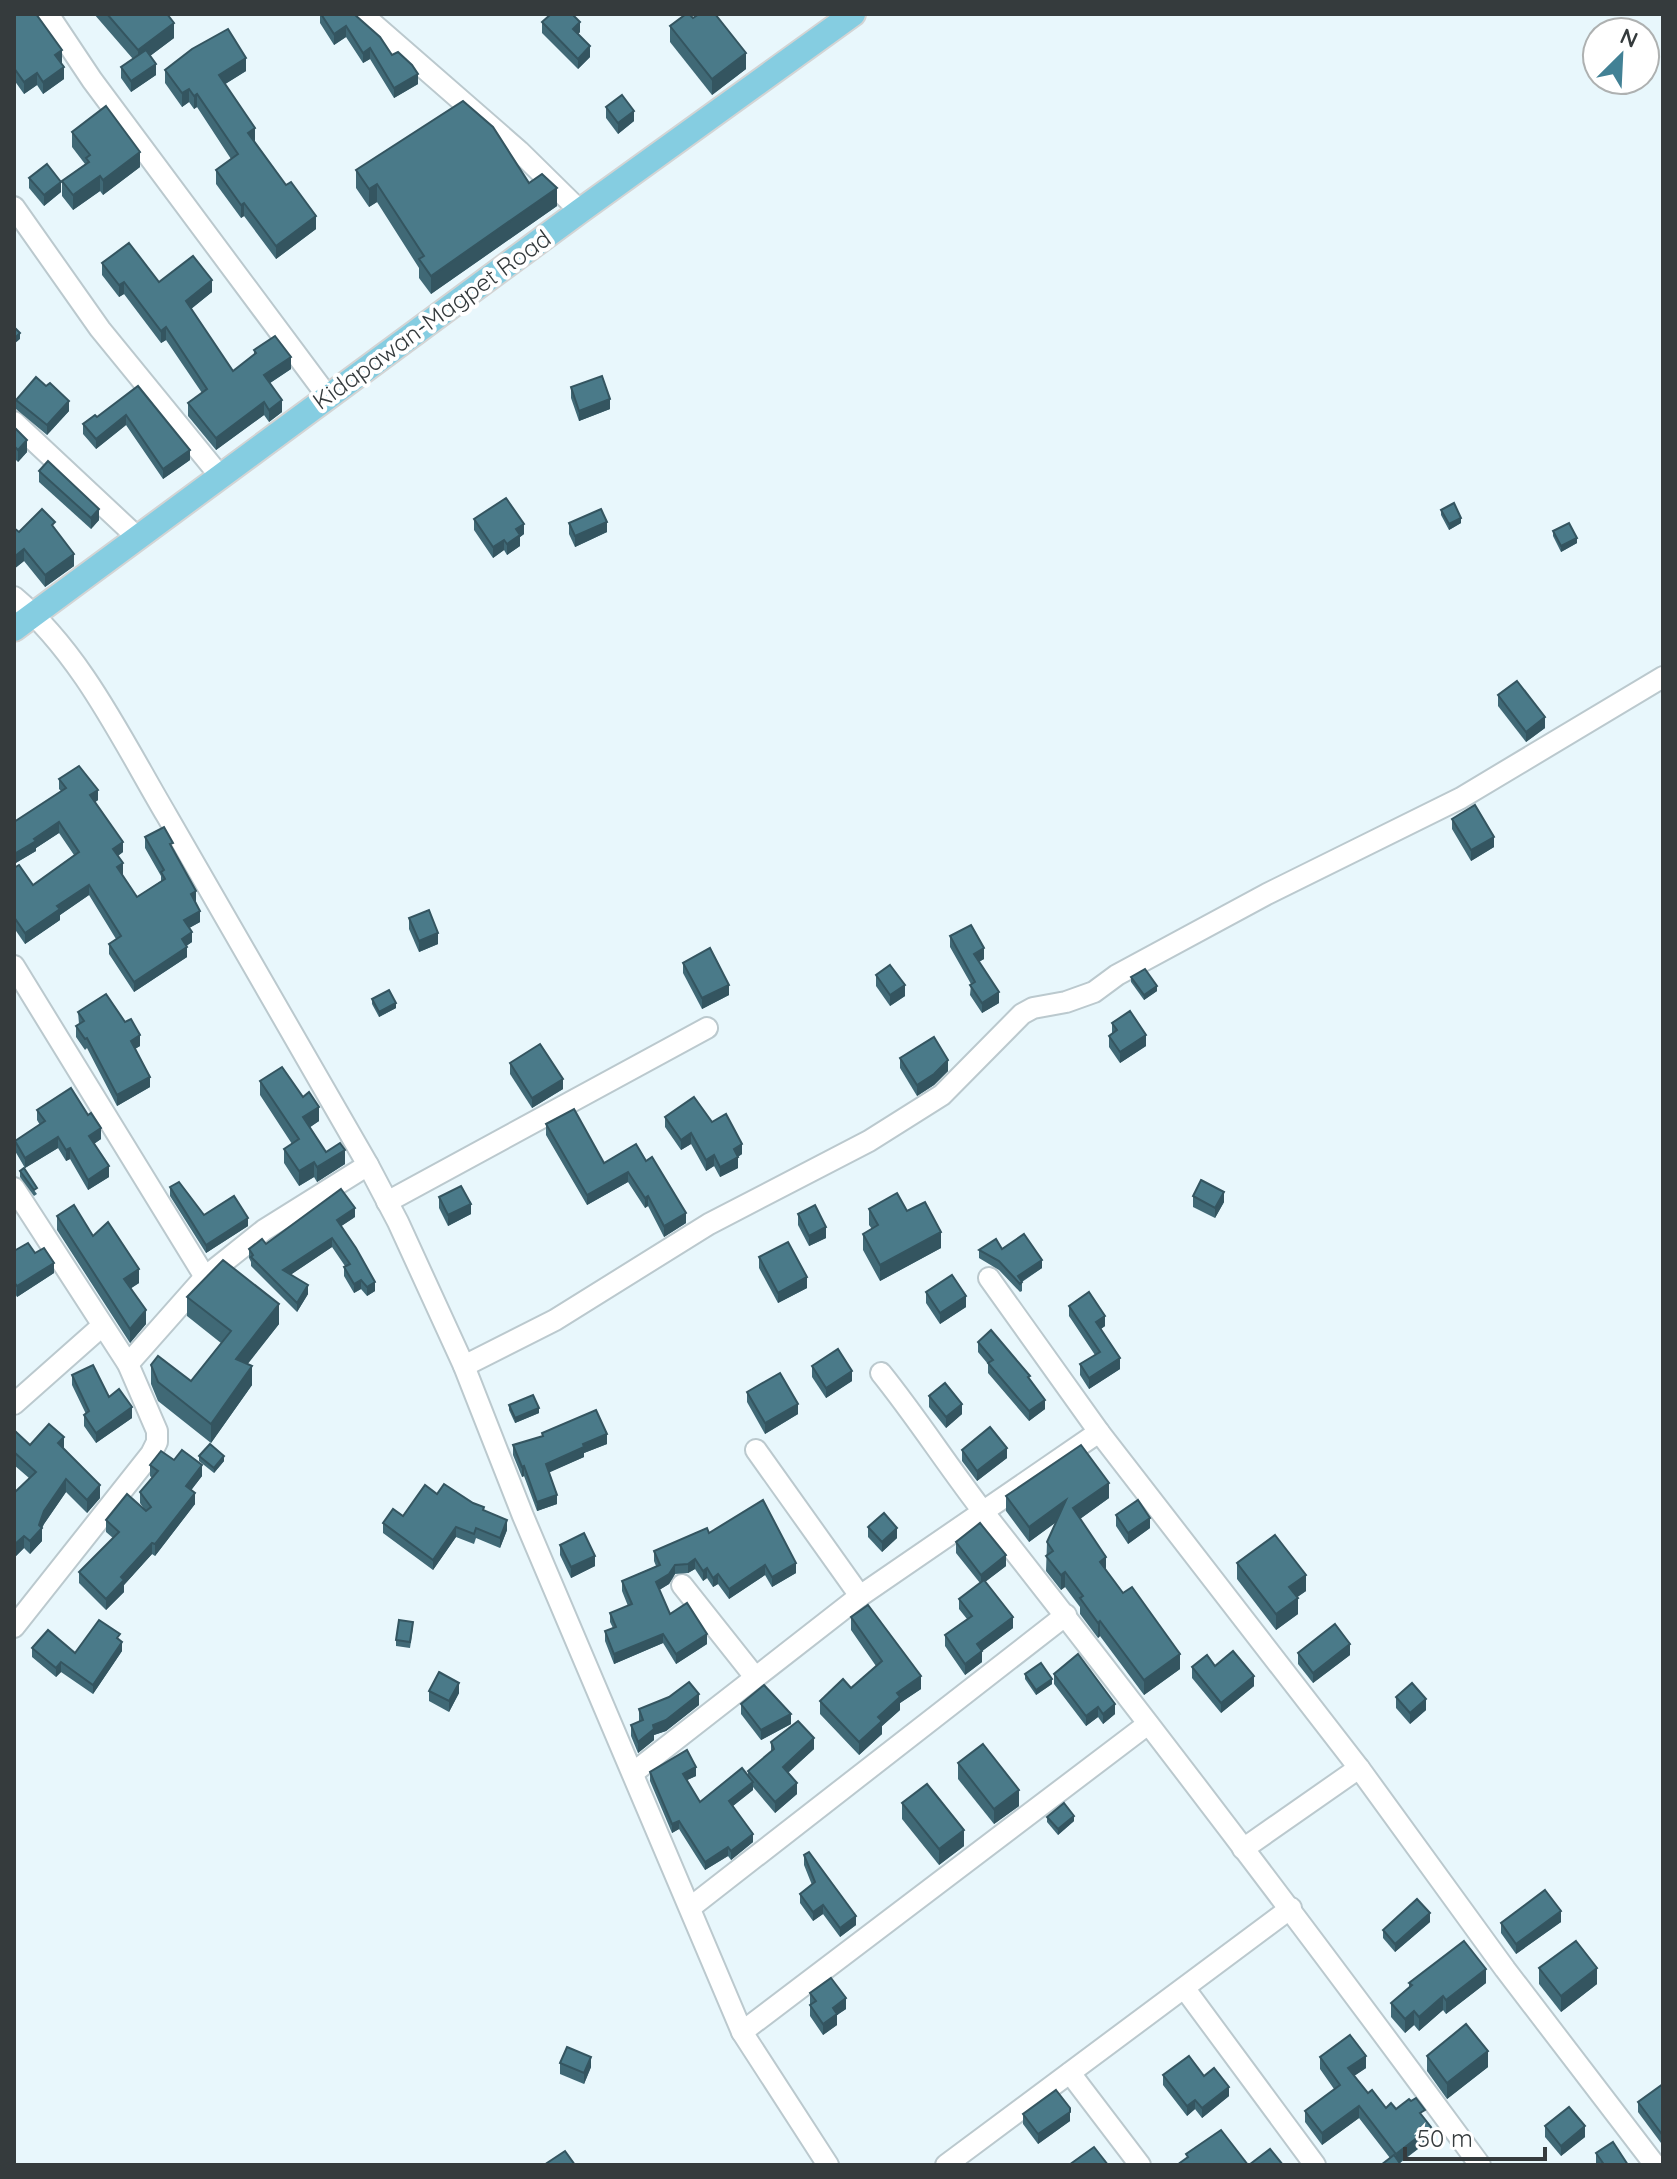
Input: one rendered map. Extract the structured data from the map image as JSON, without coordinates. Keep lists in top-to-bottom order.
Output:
{
  "streets": {
    "main road": ["Kidapawan-Magpet Road"]
  },
  "scale_bar": "50 m",
  "north": "top right"
}
